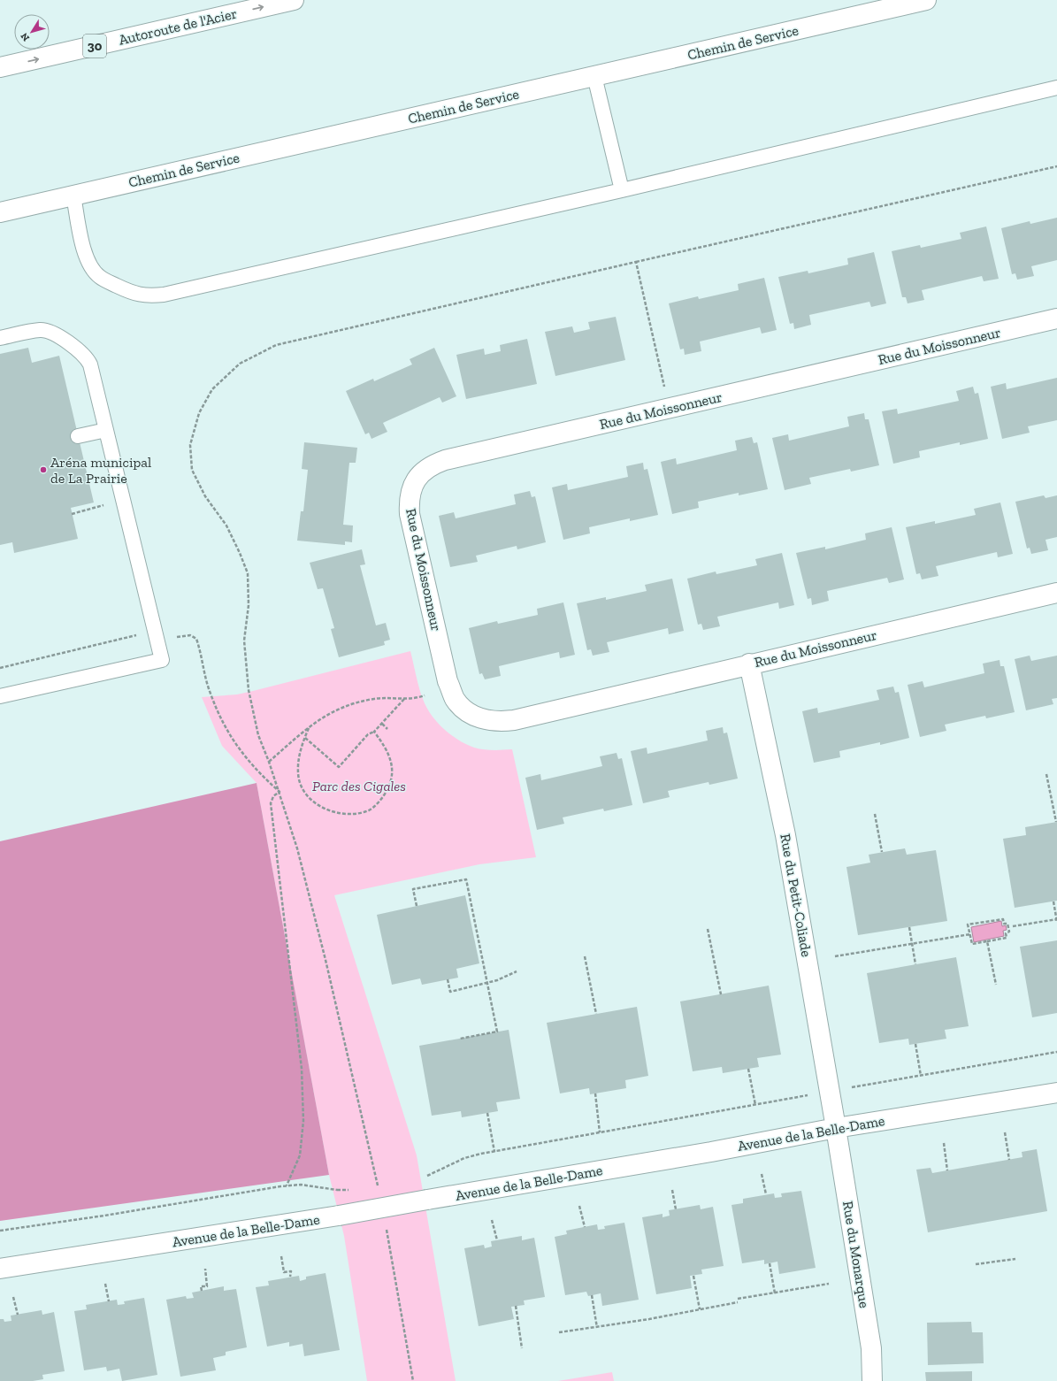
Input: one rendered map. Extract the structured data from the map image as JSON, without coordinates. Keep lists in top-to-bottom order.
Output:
{
  "streets": {
    "main road": [
      "Autoroute de l'Acier",
      "Chemin de Service",
      "30",
      "Rue du Moissonneur",
      "Rue du Petit-Coliade",
      "Avenue de la Belle-Dame",
      "Rue du Monarque"
    ]
  },
  "crossings": [
    ["Rue du Moissonneur", "Rue du Petit-Coliade"],
    ["Rue du Petit-Coliade", "Avenue de la Belle-Dame"],
    ["Rue du Petit-Coliade", "Rue du Monarque"],
    ["Avenue de la Belle-Dame", "Rue du Monarque"]
  ],
  "one_way": ["Autoroute de l'Acier"],
  "parks": ["Parc des Cigales"],
  "places": ["Aréna municipal de La Prairie"],
  "north": "bottom left"
}
